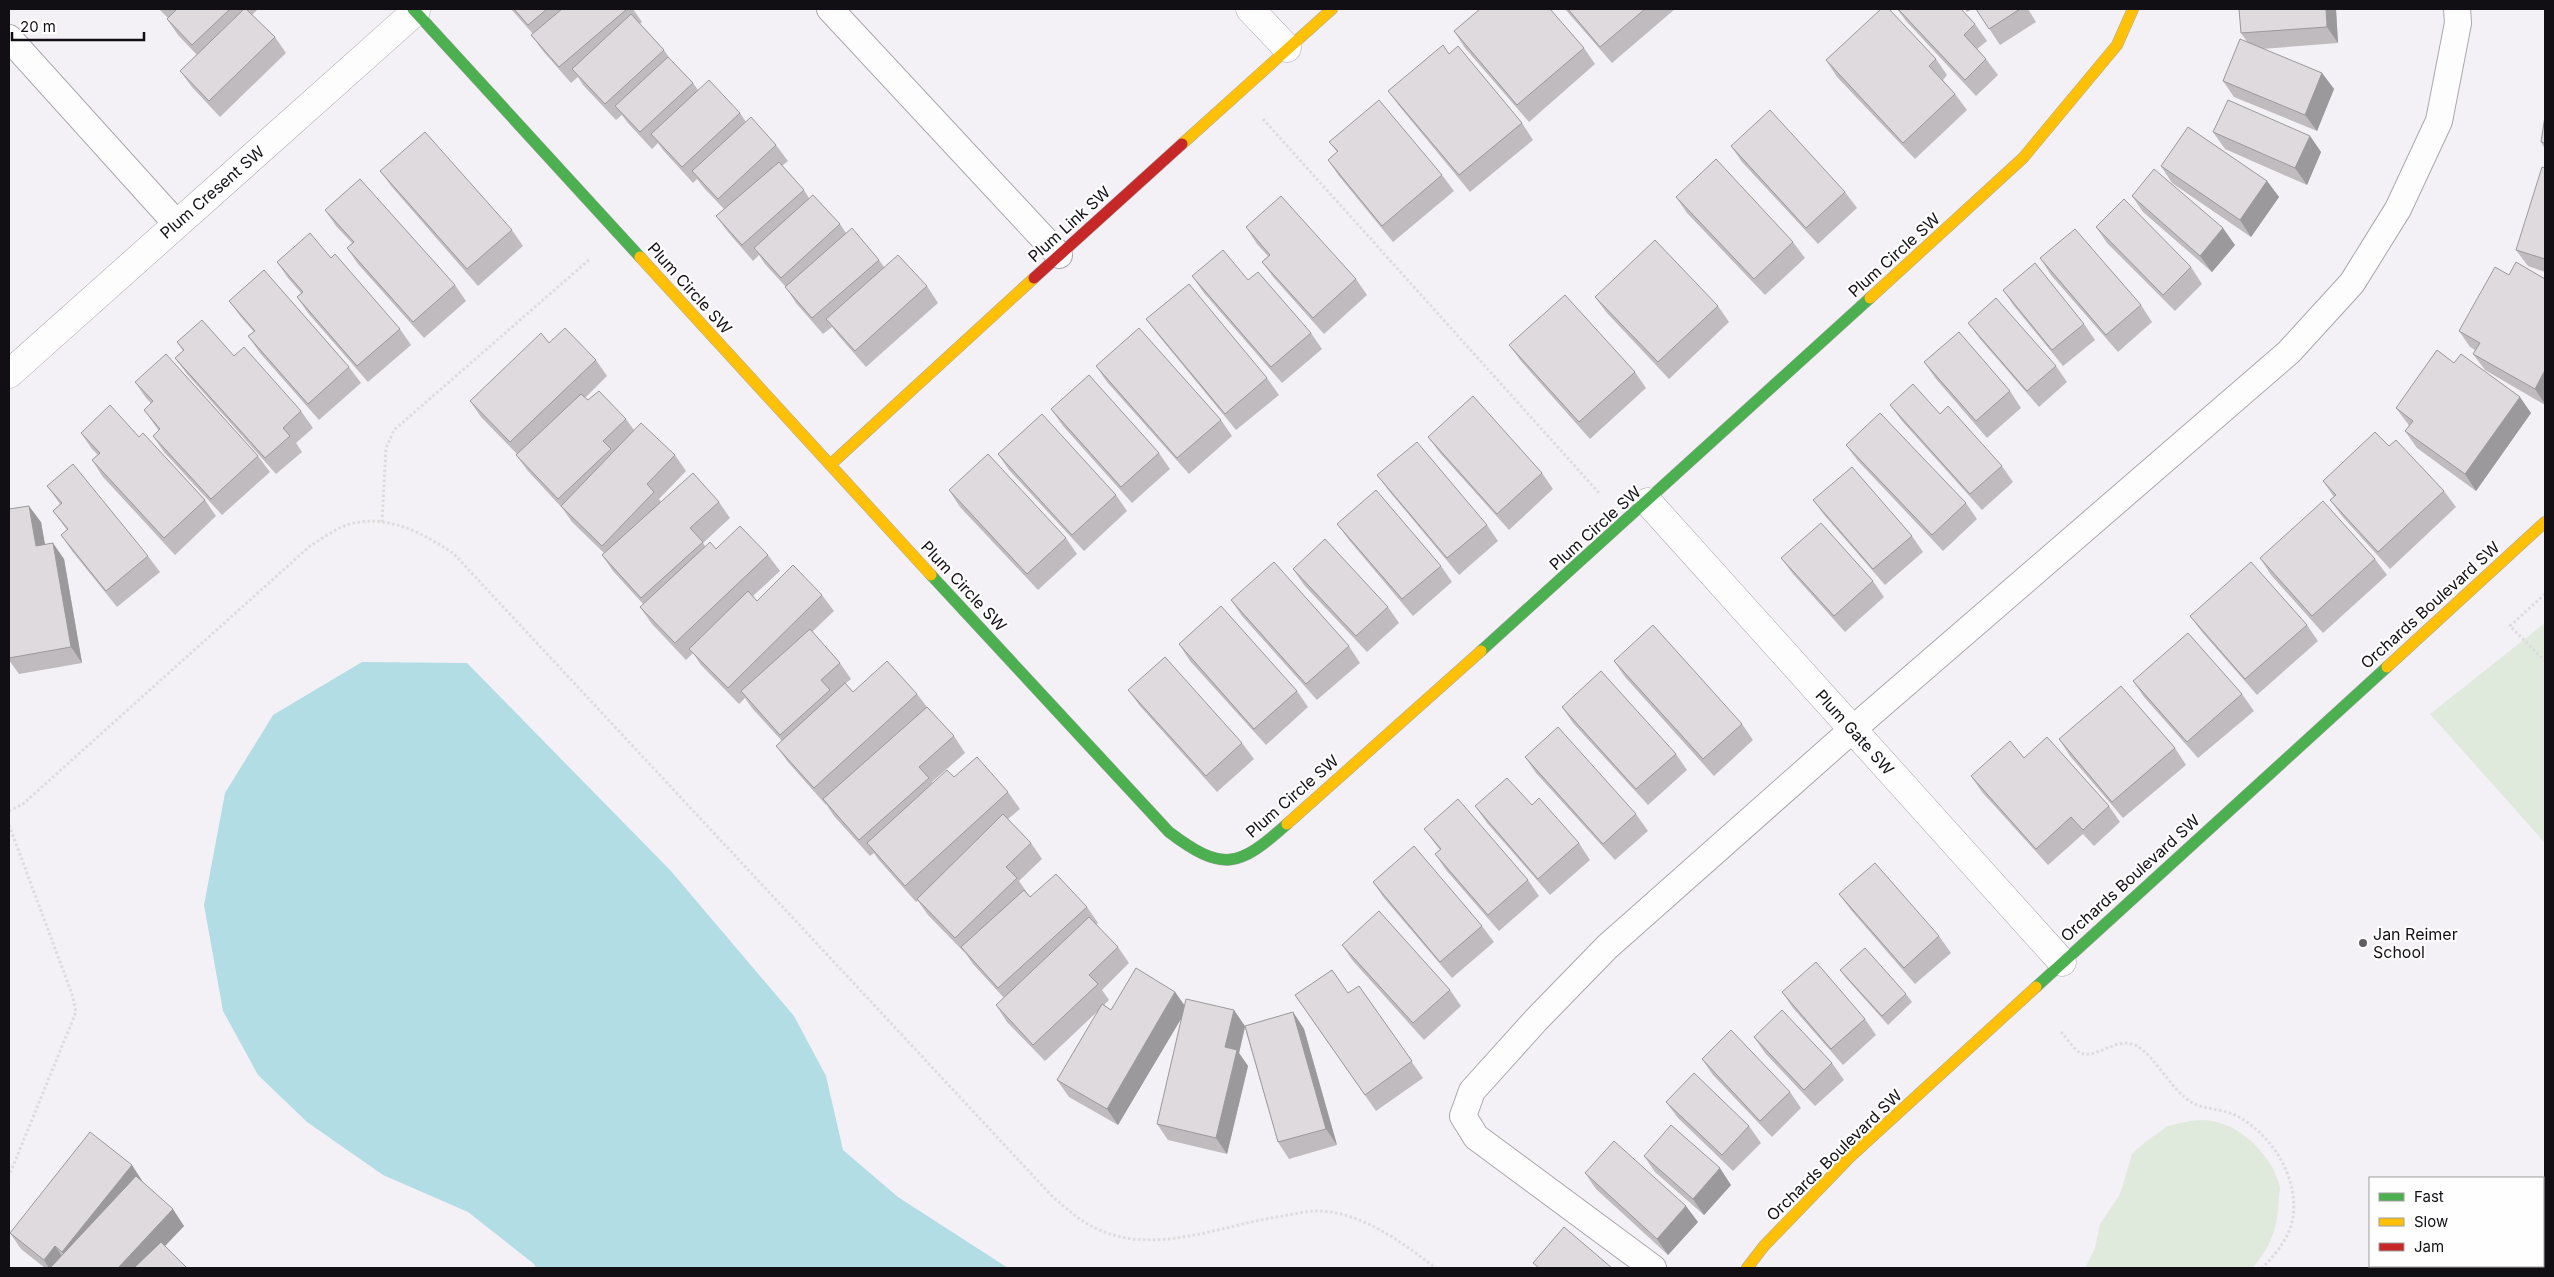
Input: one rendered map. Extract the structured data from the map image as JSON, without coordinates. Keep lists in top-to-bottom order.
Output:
{
  "streets": {
    "street": [
      "Plum Cresent SW",
      "Plum Link SW",
      "Plum Circle SW",
      "Orchards Boulevard SW",
      "Plum Gate SW"
    ]
  },
  "crossings": [
    ["Plum Cresent SW", "Plum Circle SW"],
    ["Plum Link SW", "Plum Circle SW"],
    ["Plum Circle SW", "Plum Gate SW"],
    ["Orchards Boulevard SW", "Plum Gate SW"]
  ],
  "places": ["Jan Reimer School"],
  "legend": ["Fast", "Slow", "Jam"],
  "scale_bar": "20 m"
}
